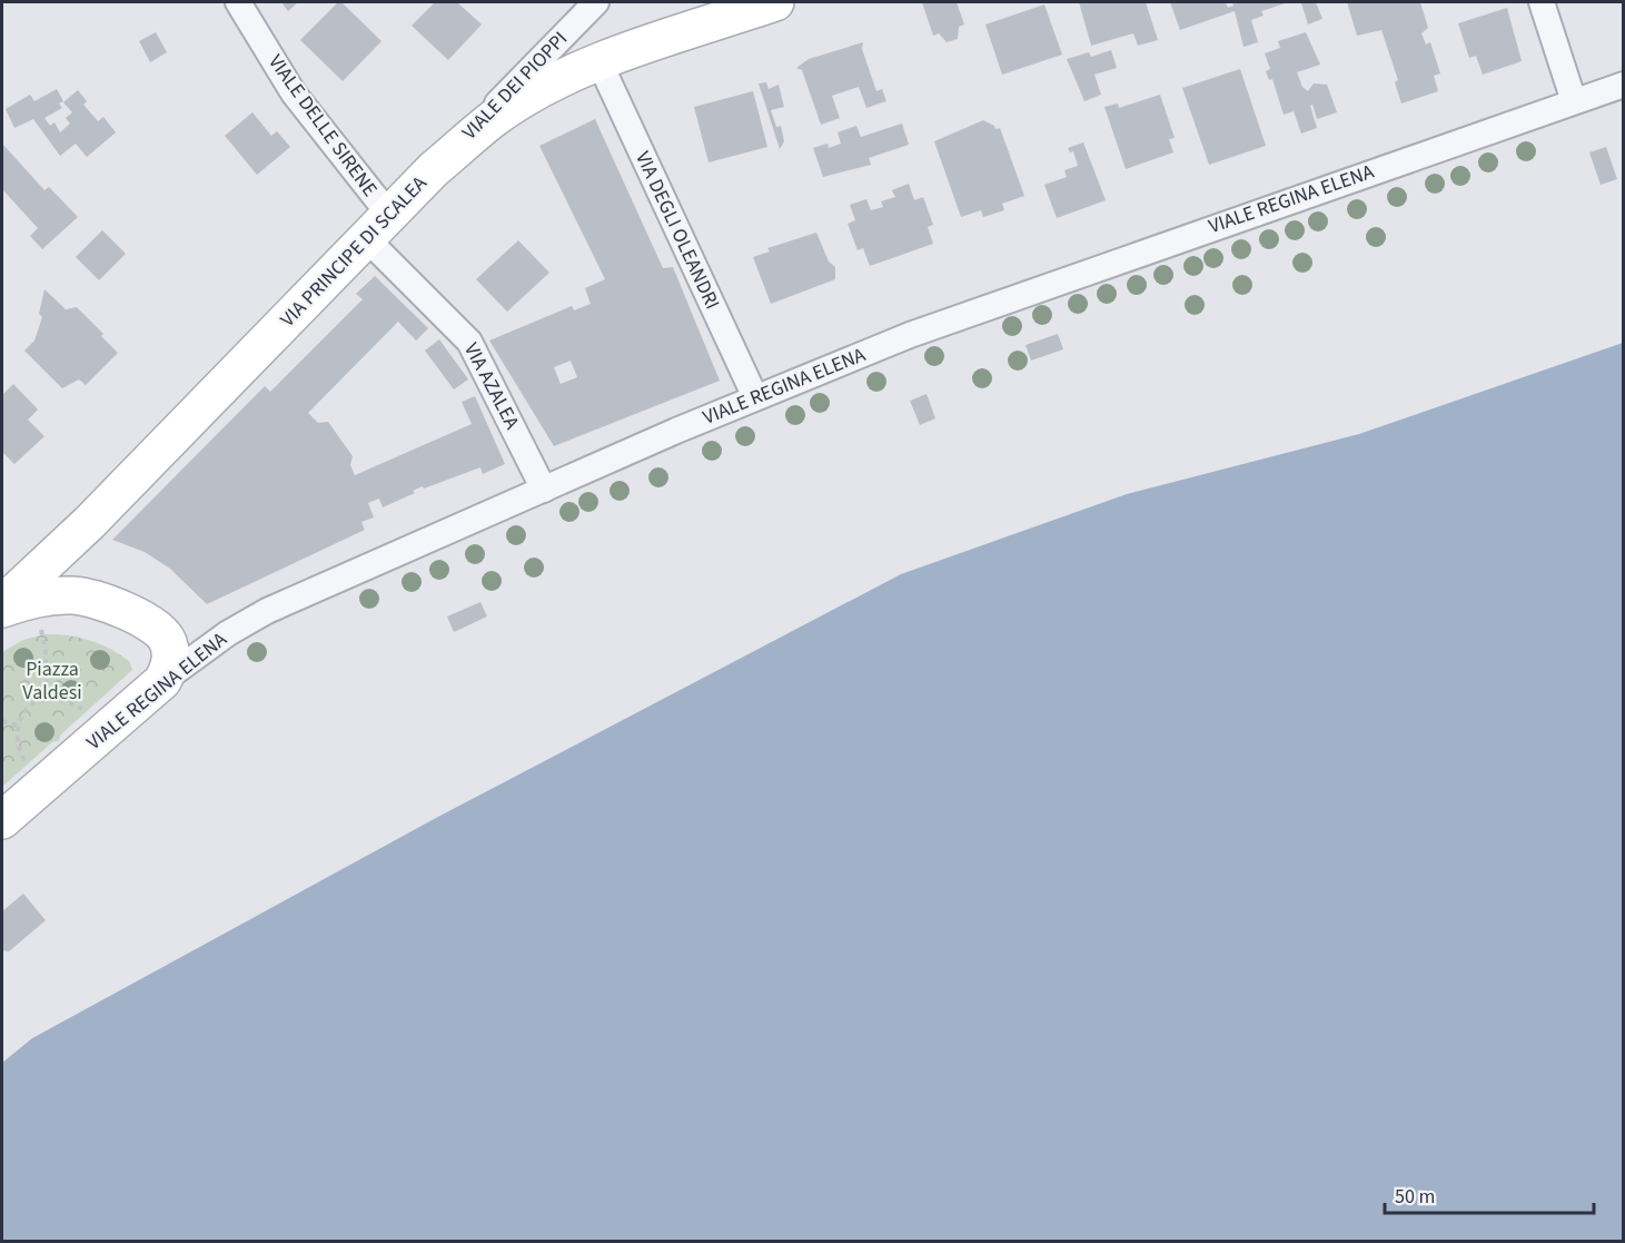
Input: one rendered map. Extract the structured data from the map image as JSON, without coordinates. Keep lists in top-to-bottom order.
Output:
{
  "streets": {
    "main road": ["VIALE REGINA ELENA", "VIA PRINCIPE DI SCALEA"],
    "street": [
      "VIALE DEI PIOPPI",
      "VIALE DELLE SIRENE",
      "VIA DEGLI OLEANDRI",
      "VIA AZALEA"
    ]
  },
  "crossings": [
    ["VIALE DEI PIOPPI", "VIA PRINCIPE DI SCALEA"],
    ["VIALE DELLE SIRENE", "VIA PRINCIPE DI SCALEA"],
    ["VIALE DELLE SIRENE", "VIA AZALEA"],
    ["VIALE REGINA ELENA", "VIA DEGLI OLEANDRI"],
    ["VIALE REGINA ELENA", "VIA AZALEA"],
    ["VIA DEGLI OLEANDRI", "VIA PRINCIPE DI SCALEA"],
    ["VIA PRINCIPE DI SCALEA", "VIA AZALEA"]
  ],
  "parks": ["Piazza Valdesi"],
  "scale_bar": "50 m"
}
